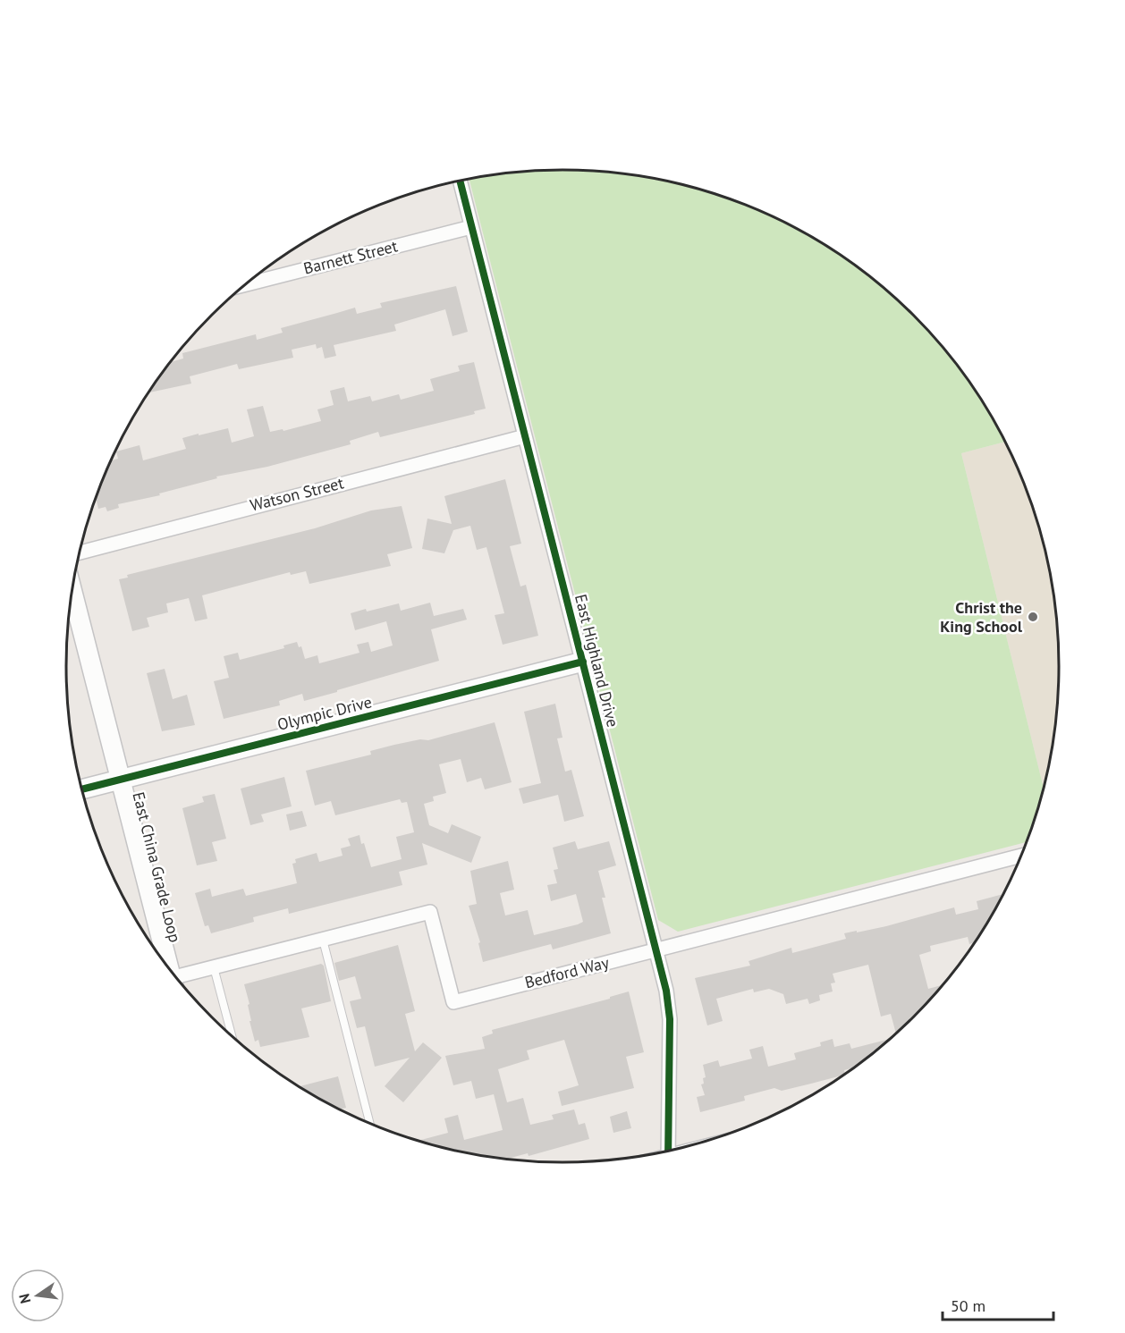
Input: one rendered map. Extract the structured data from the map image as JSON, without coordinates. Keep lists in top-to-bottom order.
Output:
{
  "streets": {
    "street": [
      "Barnett Street",
      "Watson Street",
      "East Highland Drive",
      "Olympic Drive",
      "East China Grade Loop",
      "Bedford Way"
    ]
  },
  "crossings": [
    ["Barnett Street", "East Highland Drive"],
    ["Watson Street", "East Highland Drive"],
    ["East Highland Drive", "Olympic Drive"],
    ["East Highland Drive", "Bedford Way"],
    ["Olympic Drive", "East China Grade Loop"]
  ],
  "places": ["Christ the King School"],
  "scale_bar": "50 m",
  "north": "left"
}
